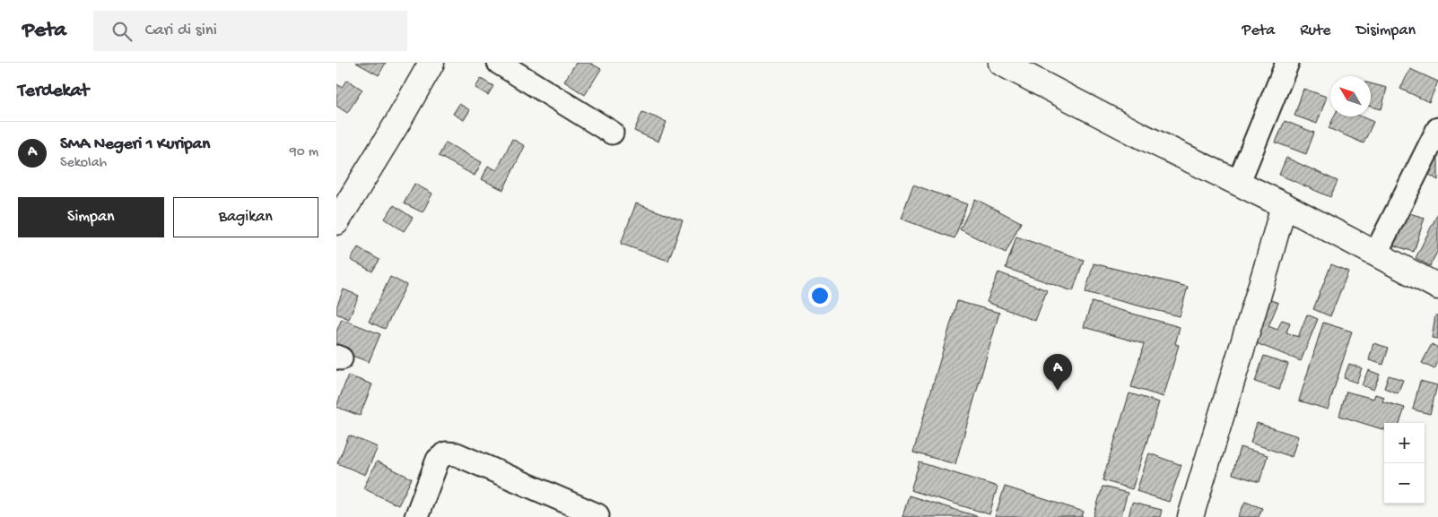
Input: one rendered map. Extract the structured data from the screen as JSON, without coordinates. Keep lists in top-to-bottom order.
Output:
{
  "north": "top left",
  "page": {
    "header": "Peta",
    "search": "Cari di sini",
    "nav": ["Peta", "Rute", "Disimpan"],
    "heading": "Terdekat",
    "list": [
      {
        "mark": "A",
        "name": "SMA Negeri 1 Kuripan",
        "note": "Sekolah",
        "value": "90 m"
      }
    ],
    "buttons": ["Simpan", "Bagikan"],
    "pins": "A",
    "map_buttons": ["+", "−"]
  }
}
